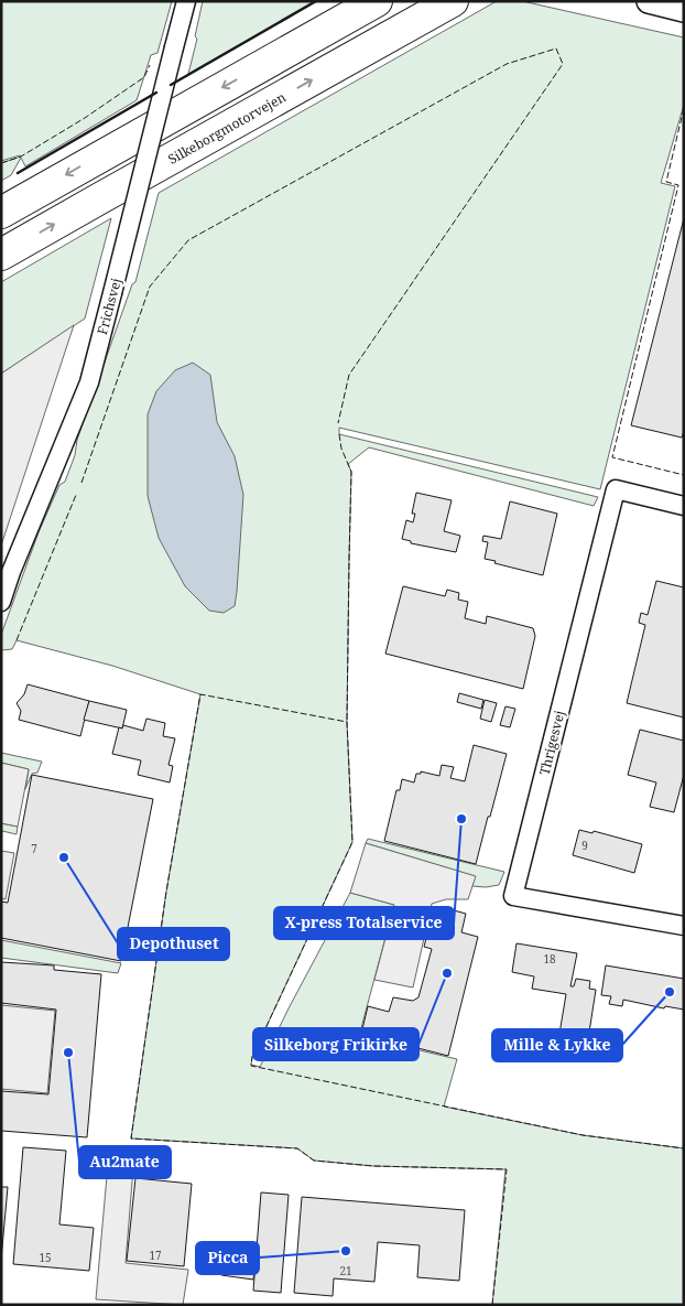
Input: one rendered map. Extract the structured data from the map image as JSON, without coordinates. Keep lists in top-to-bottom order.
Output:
{
  "streets": {
    "highway": ["Silkeborgmotorvejen"],
    "street": ["Frichsvej", "Thrigesvej"]
  },
  "places": [
    "X-press Totalservice",
    "Depothuset",
    "Silkeborg Frikirke",
    "Mille & Lykke",
    "Au2mate",
    "Picca"
  ],
  "house_numbers": [
    "9",
    "7",
    "18",
    "17",
    "15",
    "21"
  ]
}
